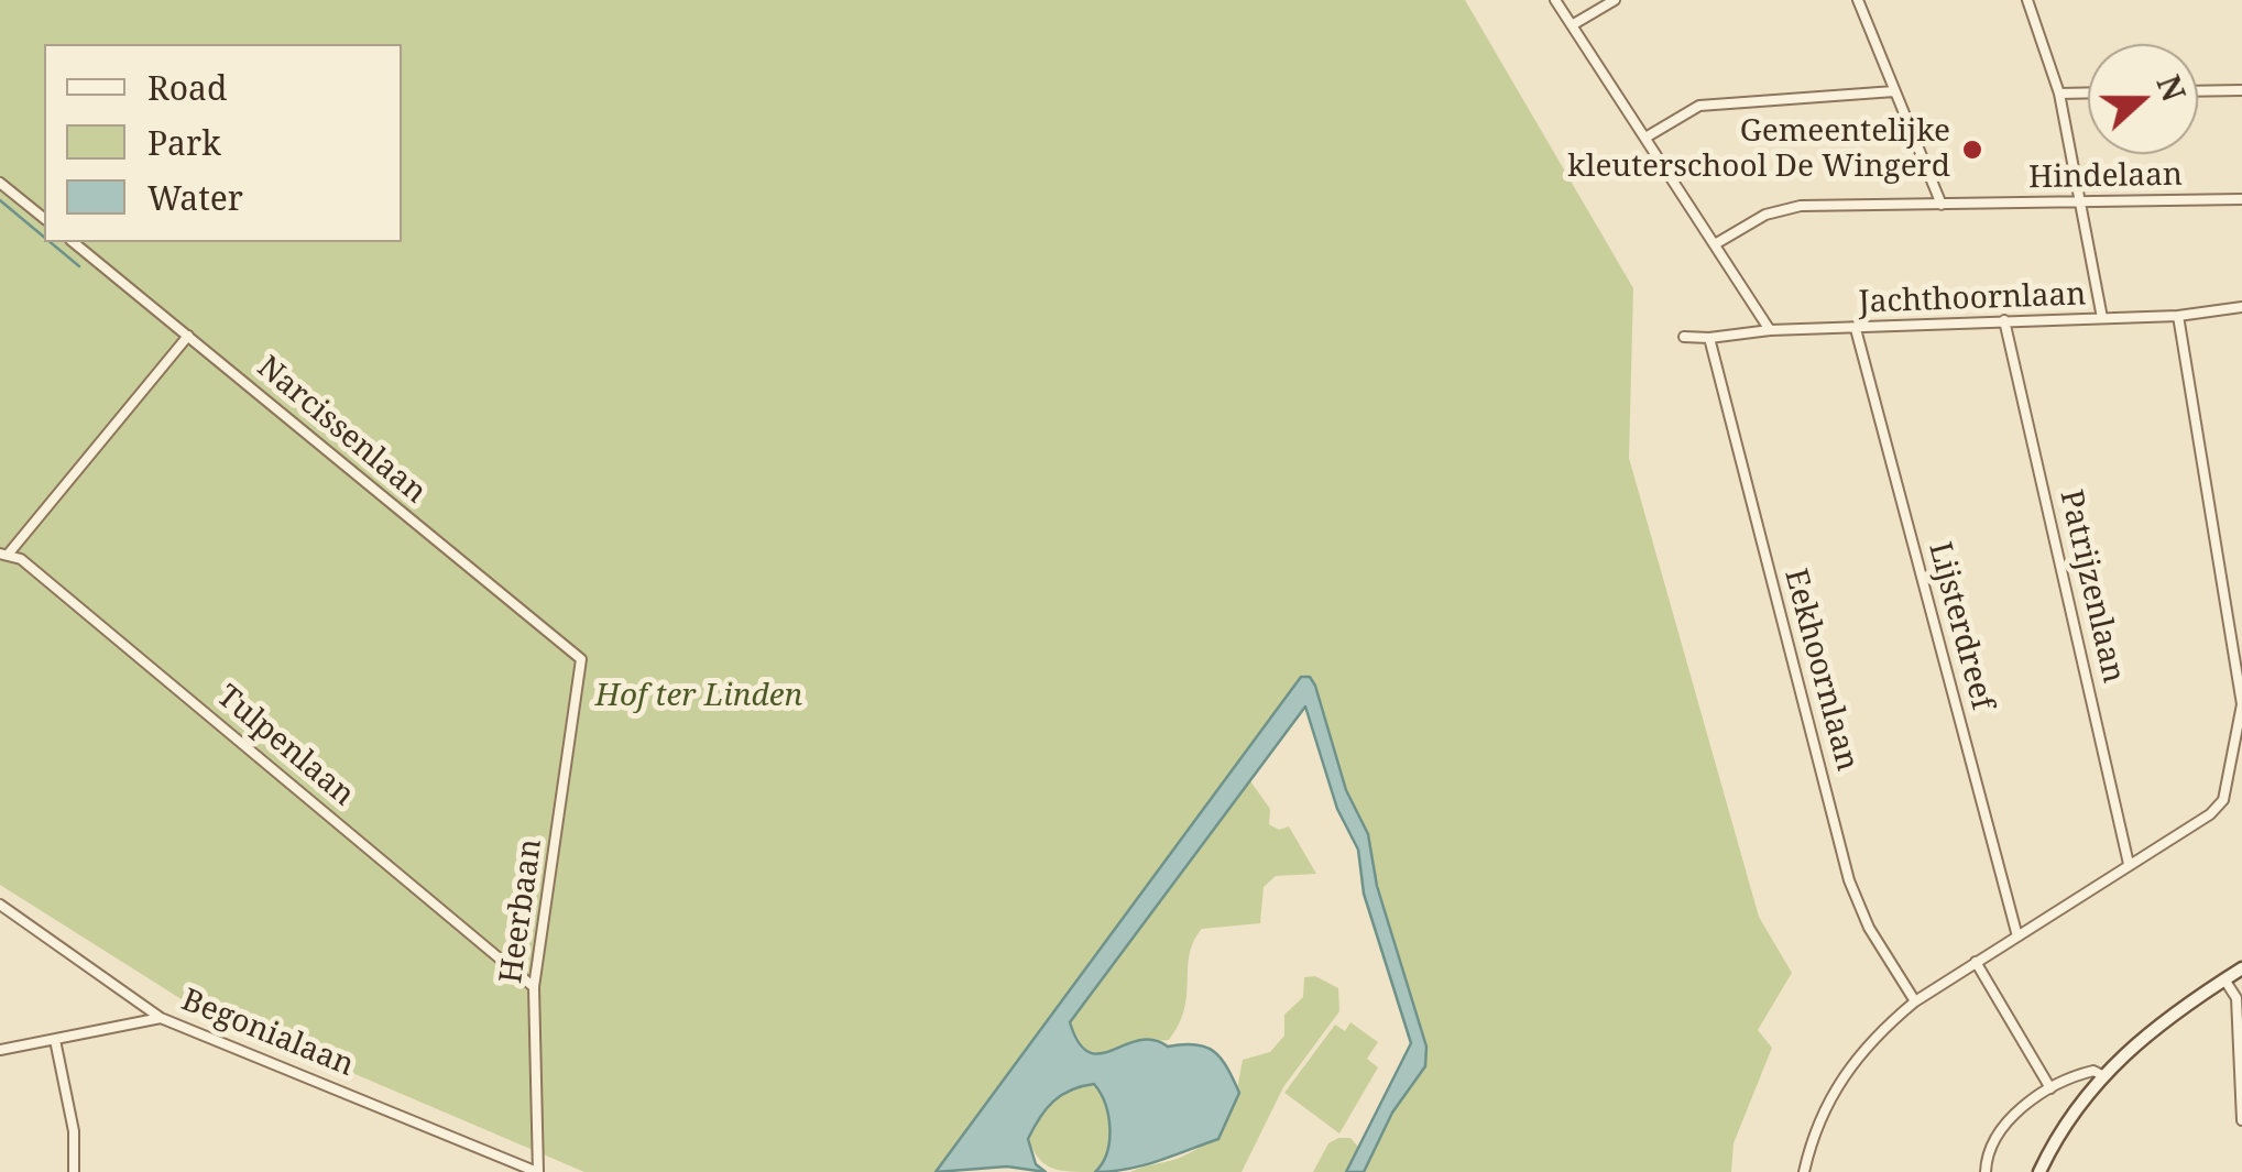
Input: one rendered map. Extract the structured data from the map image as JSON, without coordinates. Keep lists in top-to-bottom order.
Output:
{
  "streets": {
    "street": [
      "Hindelaan",
      "Jachthoornlaan",
      "Narcissenlaan",
      "Patrijzenlaan",
      "Lijsterdreef",
      "Eekhoornlaan",
      "Tulpenlaan",
      "Heerbaan",
      "Begonialaan"
    ]
  },
  "crossings": [
    ["Jachthoornlaan", "Patrijzenlaan"],
    ["Jachthoornlaan", "Lijsterdreef"],
    ["Jachthoornlaan", "Eekhoornlaan"],
    ["Narcissenlaan", "Heerbaan"],
    ["Tulpenlaan", "Heerbaan"],
    ["Heerbaan", "Begonialaan"]
  ],
  "parks": ["Hof ter Linden"],
  "places": ["Gemeentelijke kleuterschool De Wingerd"],
  "legend": ["Road", "Park", "Water"],
  "north": "right"
}
